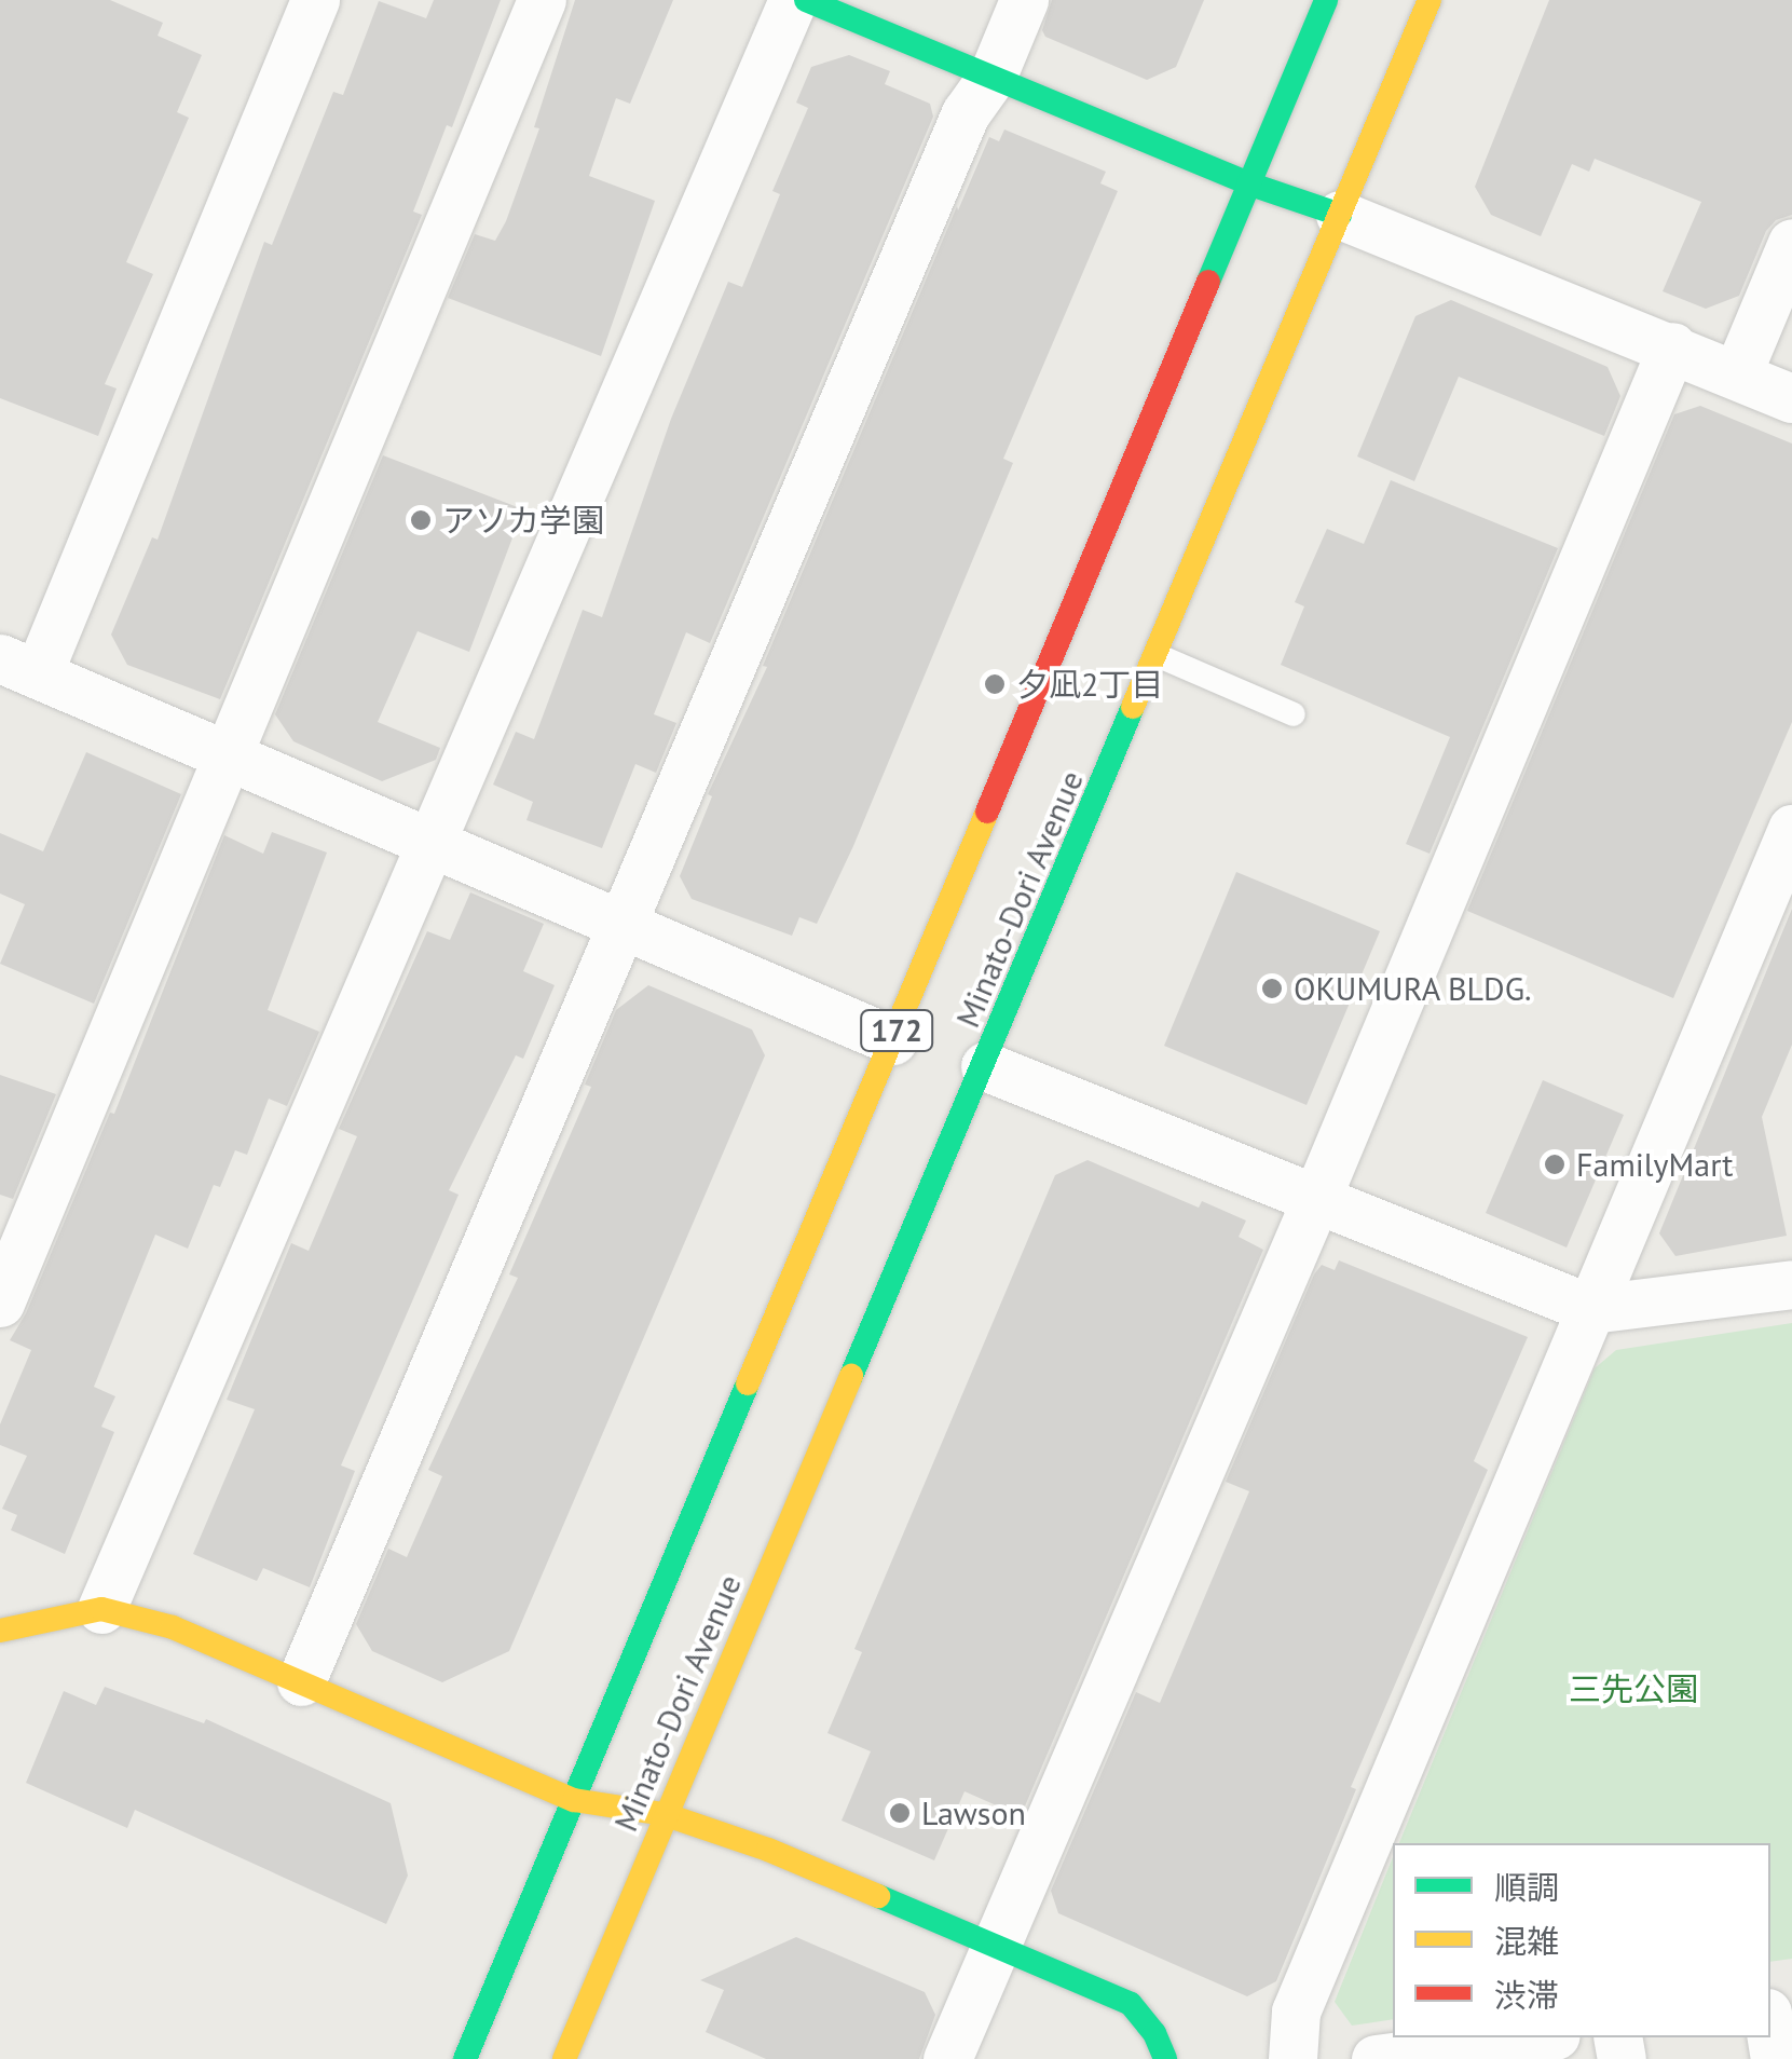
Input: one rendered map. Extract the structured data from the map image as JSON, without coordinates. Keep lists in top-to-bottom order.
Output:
{
  "streets": {
    "main road": ["Minato-Dori Avenue", "172"]
  },
  "parks": ["三先公園"],
  "places": [
    "アソカ学園",
    "夕凪2丁目",
    "OKUMURA BLDG.",
    "FamilyMart",
    "Lawson"
  ],
  "legend": ["順調", "混雑", "渋滞"]
}
